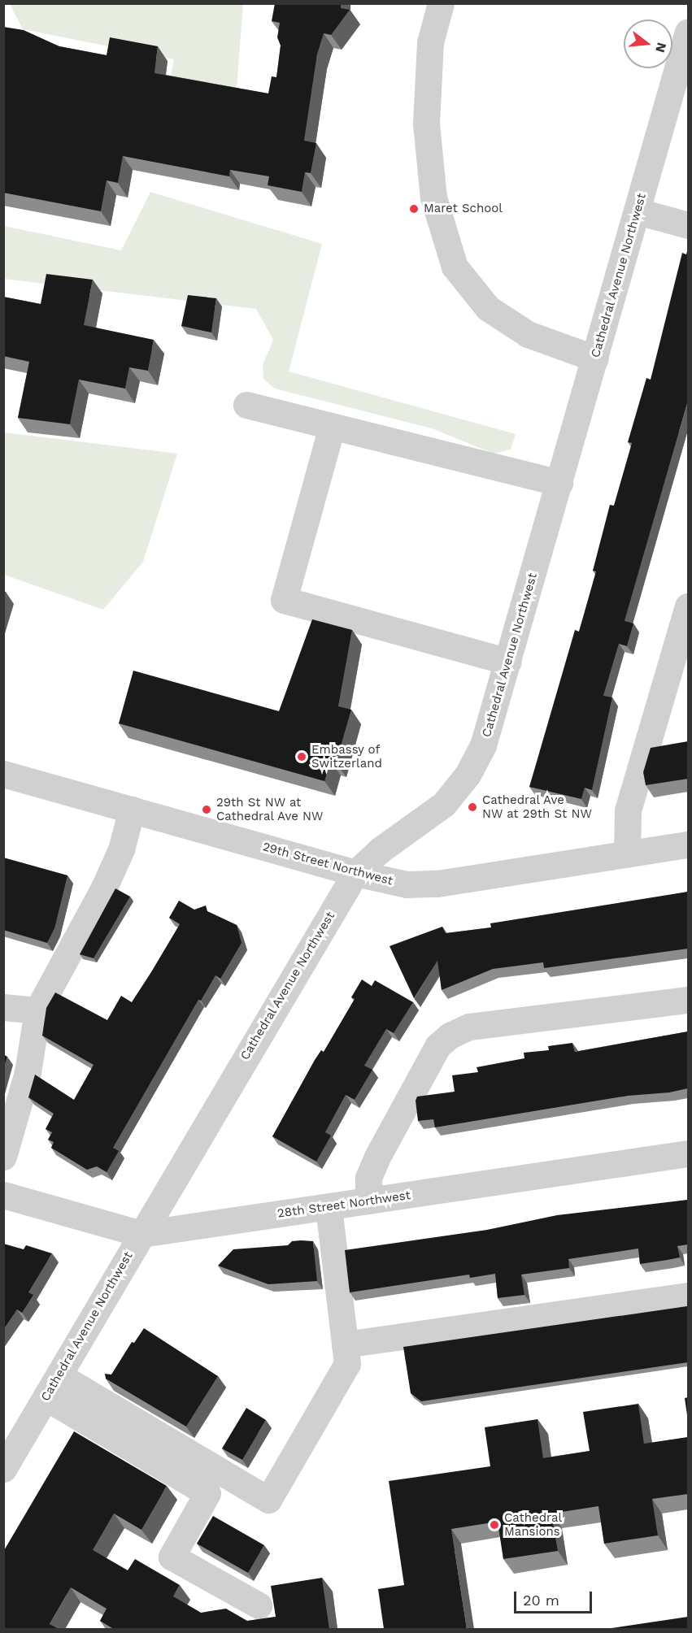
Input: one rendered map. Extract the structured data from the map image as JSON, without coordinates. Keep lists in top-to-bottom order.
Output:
{
  "streets": {
    "street": ["Cathedral Avenue Northwest", "29th Street Northwest", "28th Street Northwest"]
  },
  "crossings": [
    ["Cathedral Avenue Northwest", "29th Street Northwest"],
    ["Cathedral Avenue Northwest", "28th Street Northwest"]
  ],
  "places": [
    "Maret School",
    "Embassy of Switzerland",
    "Cathedral Ave NW at 29th St NW",
    "29th St NW at Cathedral Ave NW",
    "Cathedral Mansions"
  ],
  "scale_bar": "20 m",
  "north": "right"
}
